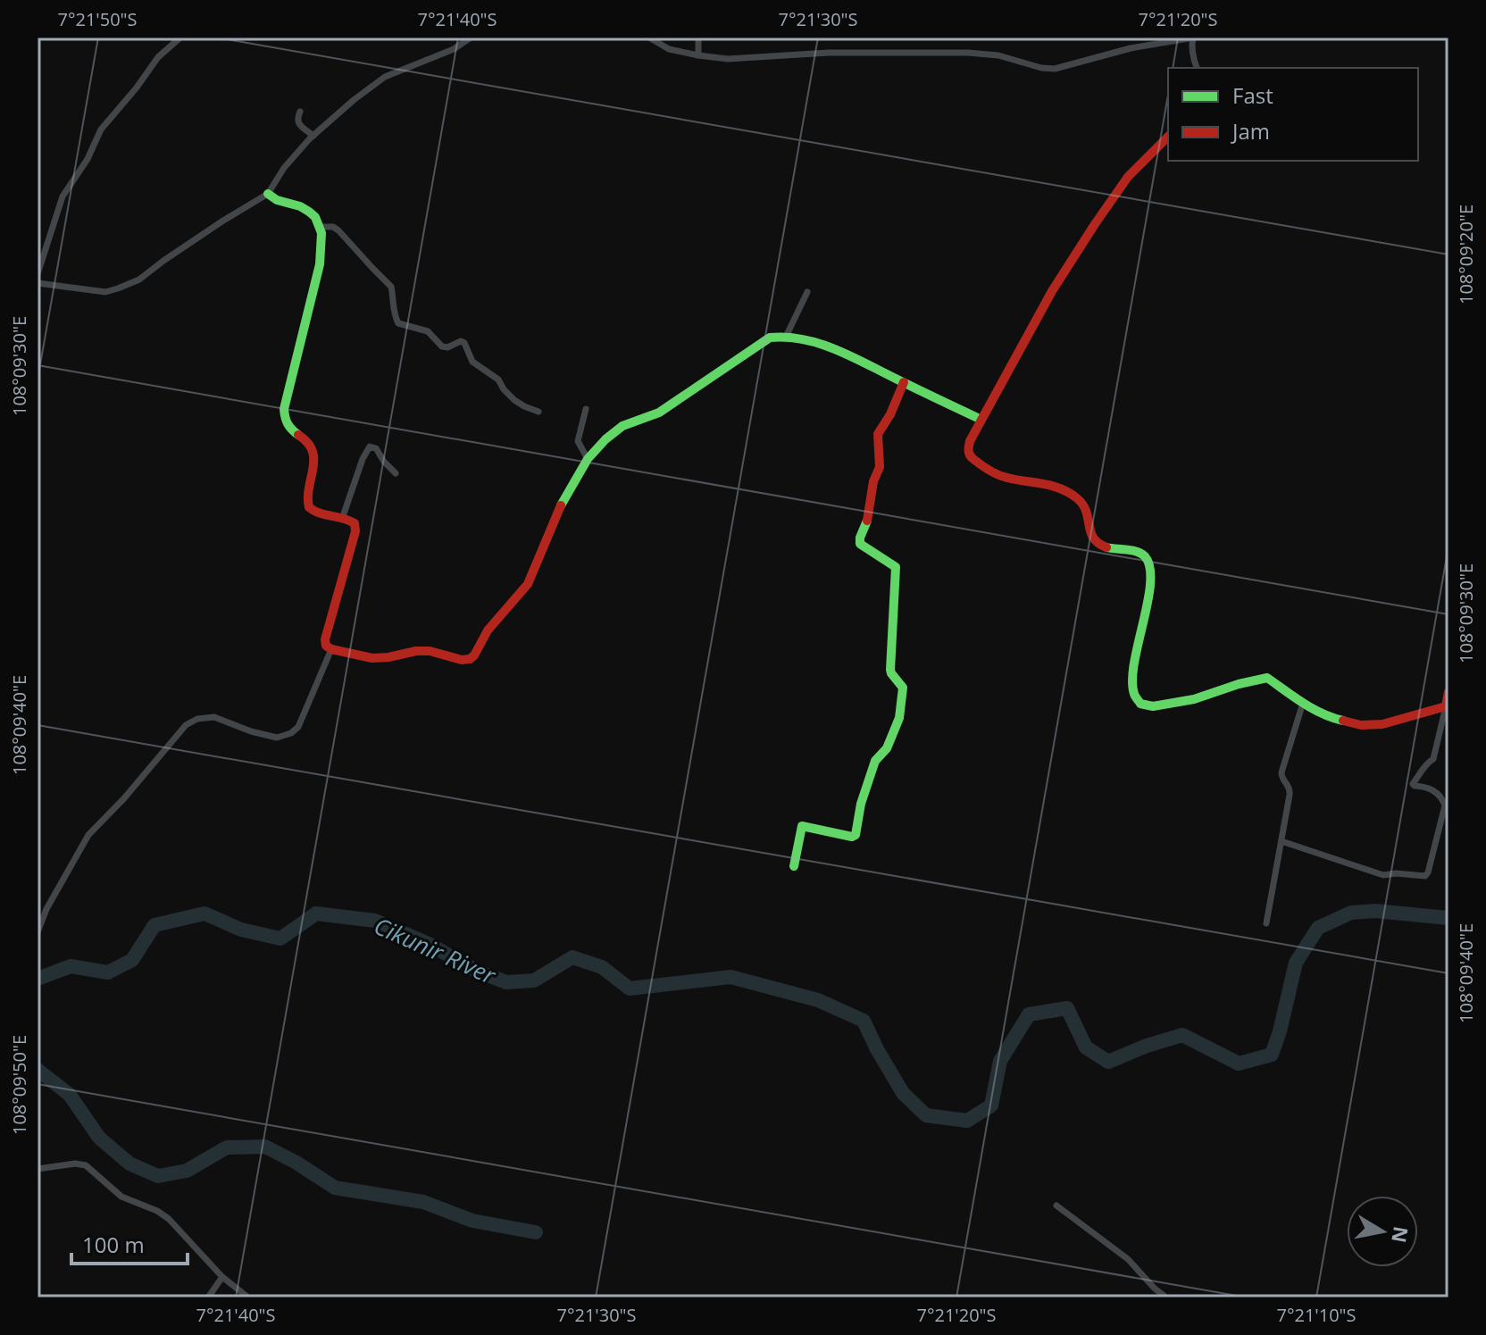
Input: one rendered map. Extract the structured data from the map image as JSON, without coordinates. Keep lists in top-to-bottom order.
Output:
{
  "water": ["Cikunir River"],
  "legend": ["Fast", "Jam"],
  "scale_bar": "100 m",
  "north": "right",
  "coordinates": [
    "7°21'50\"S",
    "7°21'40\"S",
    "7°21'30\"S",
    "7°21'20\"S",
    "108°09'20\"E",
    "108°09'30\"E",
    "108°09'40\"E",
    "108°09'50\"E",
    "7°21'10\"S"
  ]
}
